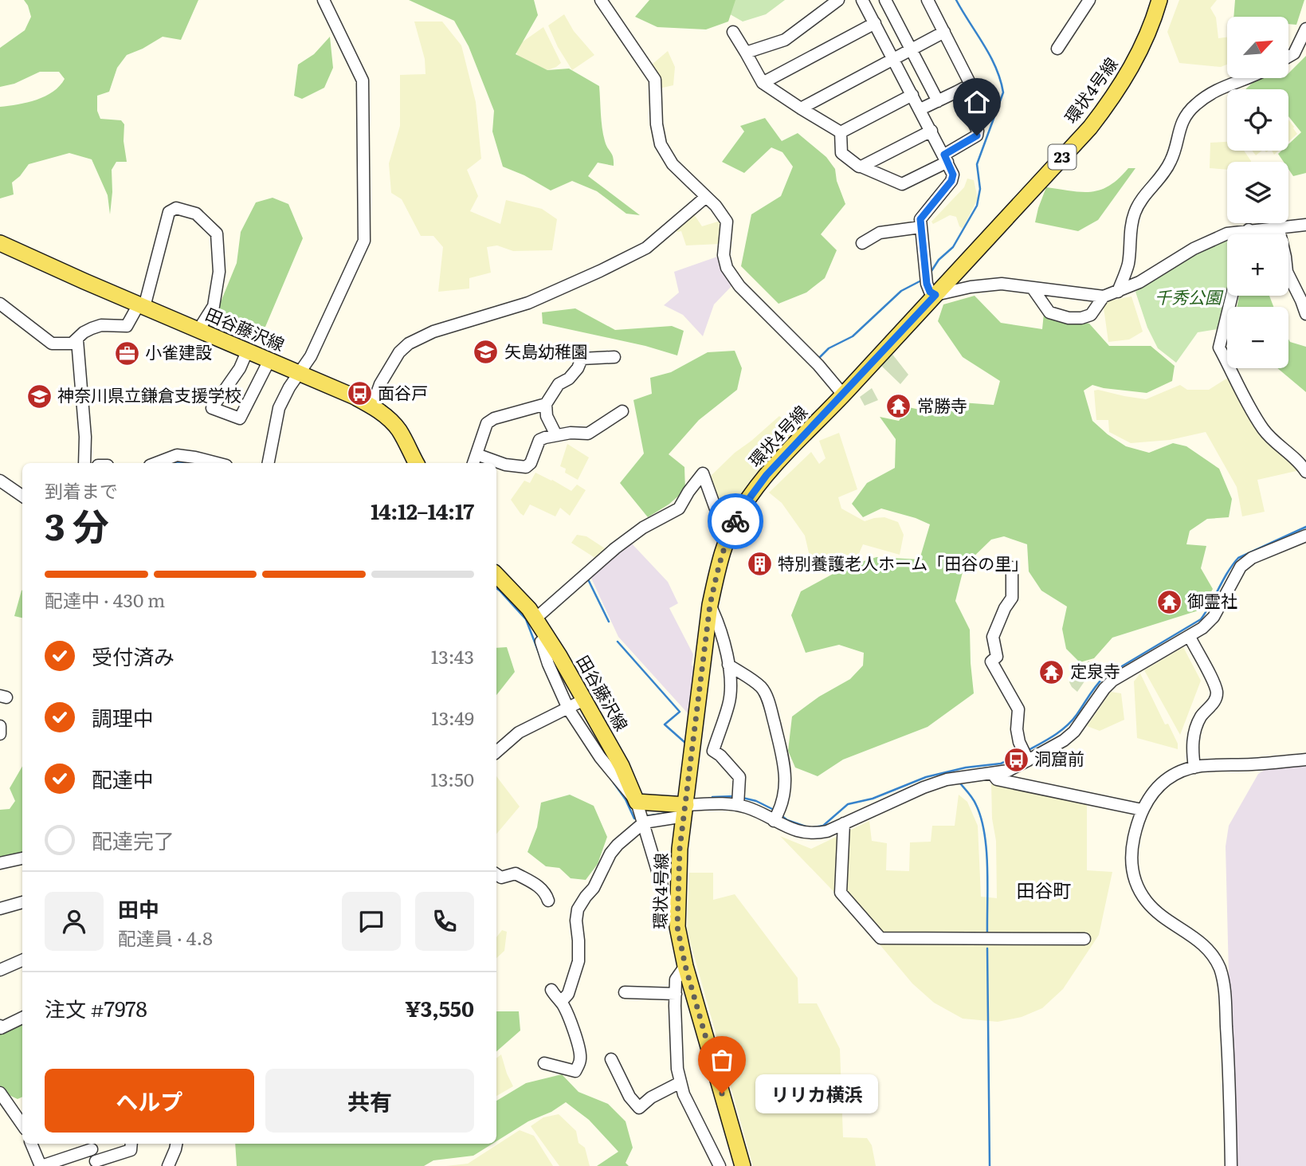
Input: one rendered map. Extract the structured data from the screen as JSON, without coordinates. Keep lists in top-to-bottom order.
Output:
{
  "streets": {
    "main road": ["環状4号線", "23", "田谷藤沢線"]
  },
  "districts": ["田谷町"],
  "parks": ["千秀公園"],
  "places": {
    "school or university": ["矢島幼稚園", "神奈川県立鎌倉支援学校"],
    "office": ["小雀建設"],
    "bus stop": ["面谷戸", "洞窟前"],
    "temple": ["常勝寺", "御霊社", "定泉寺"],
    "building": ["特別養護老人ホーム「田谷の里」"],
    "other": ["リリカ横浜"]
  },
  "north": "top right",
  "page": {
    "map_buttons": ["+", "−"],
    "heading": ["3 分", "到着まで", "14:12–14:17"],
    "panel": [
      "田中",
      "配達員 · 4.8",
      "注文 #7978",
      "¥3,550"
    ],
    "bar": "配達中 · 430 m",
    "list": [
      ["受付済み", "13:43"],
      ["調理中", "13:49"],
      ["配達中", "13:50"],
      "配達完了"
    ],
    "buttons": ["ヘルプ", "共有"],
    "bubble": "リリカ横浜"
  }
}
